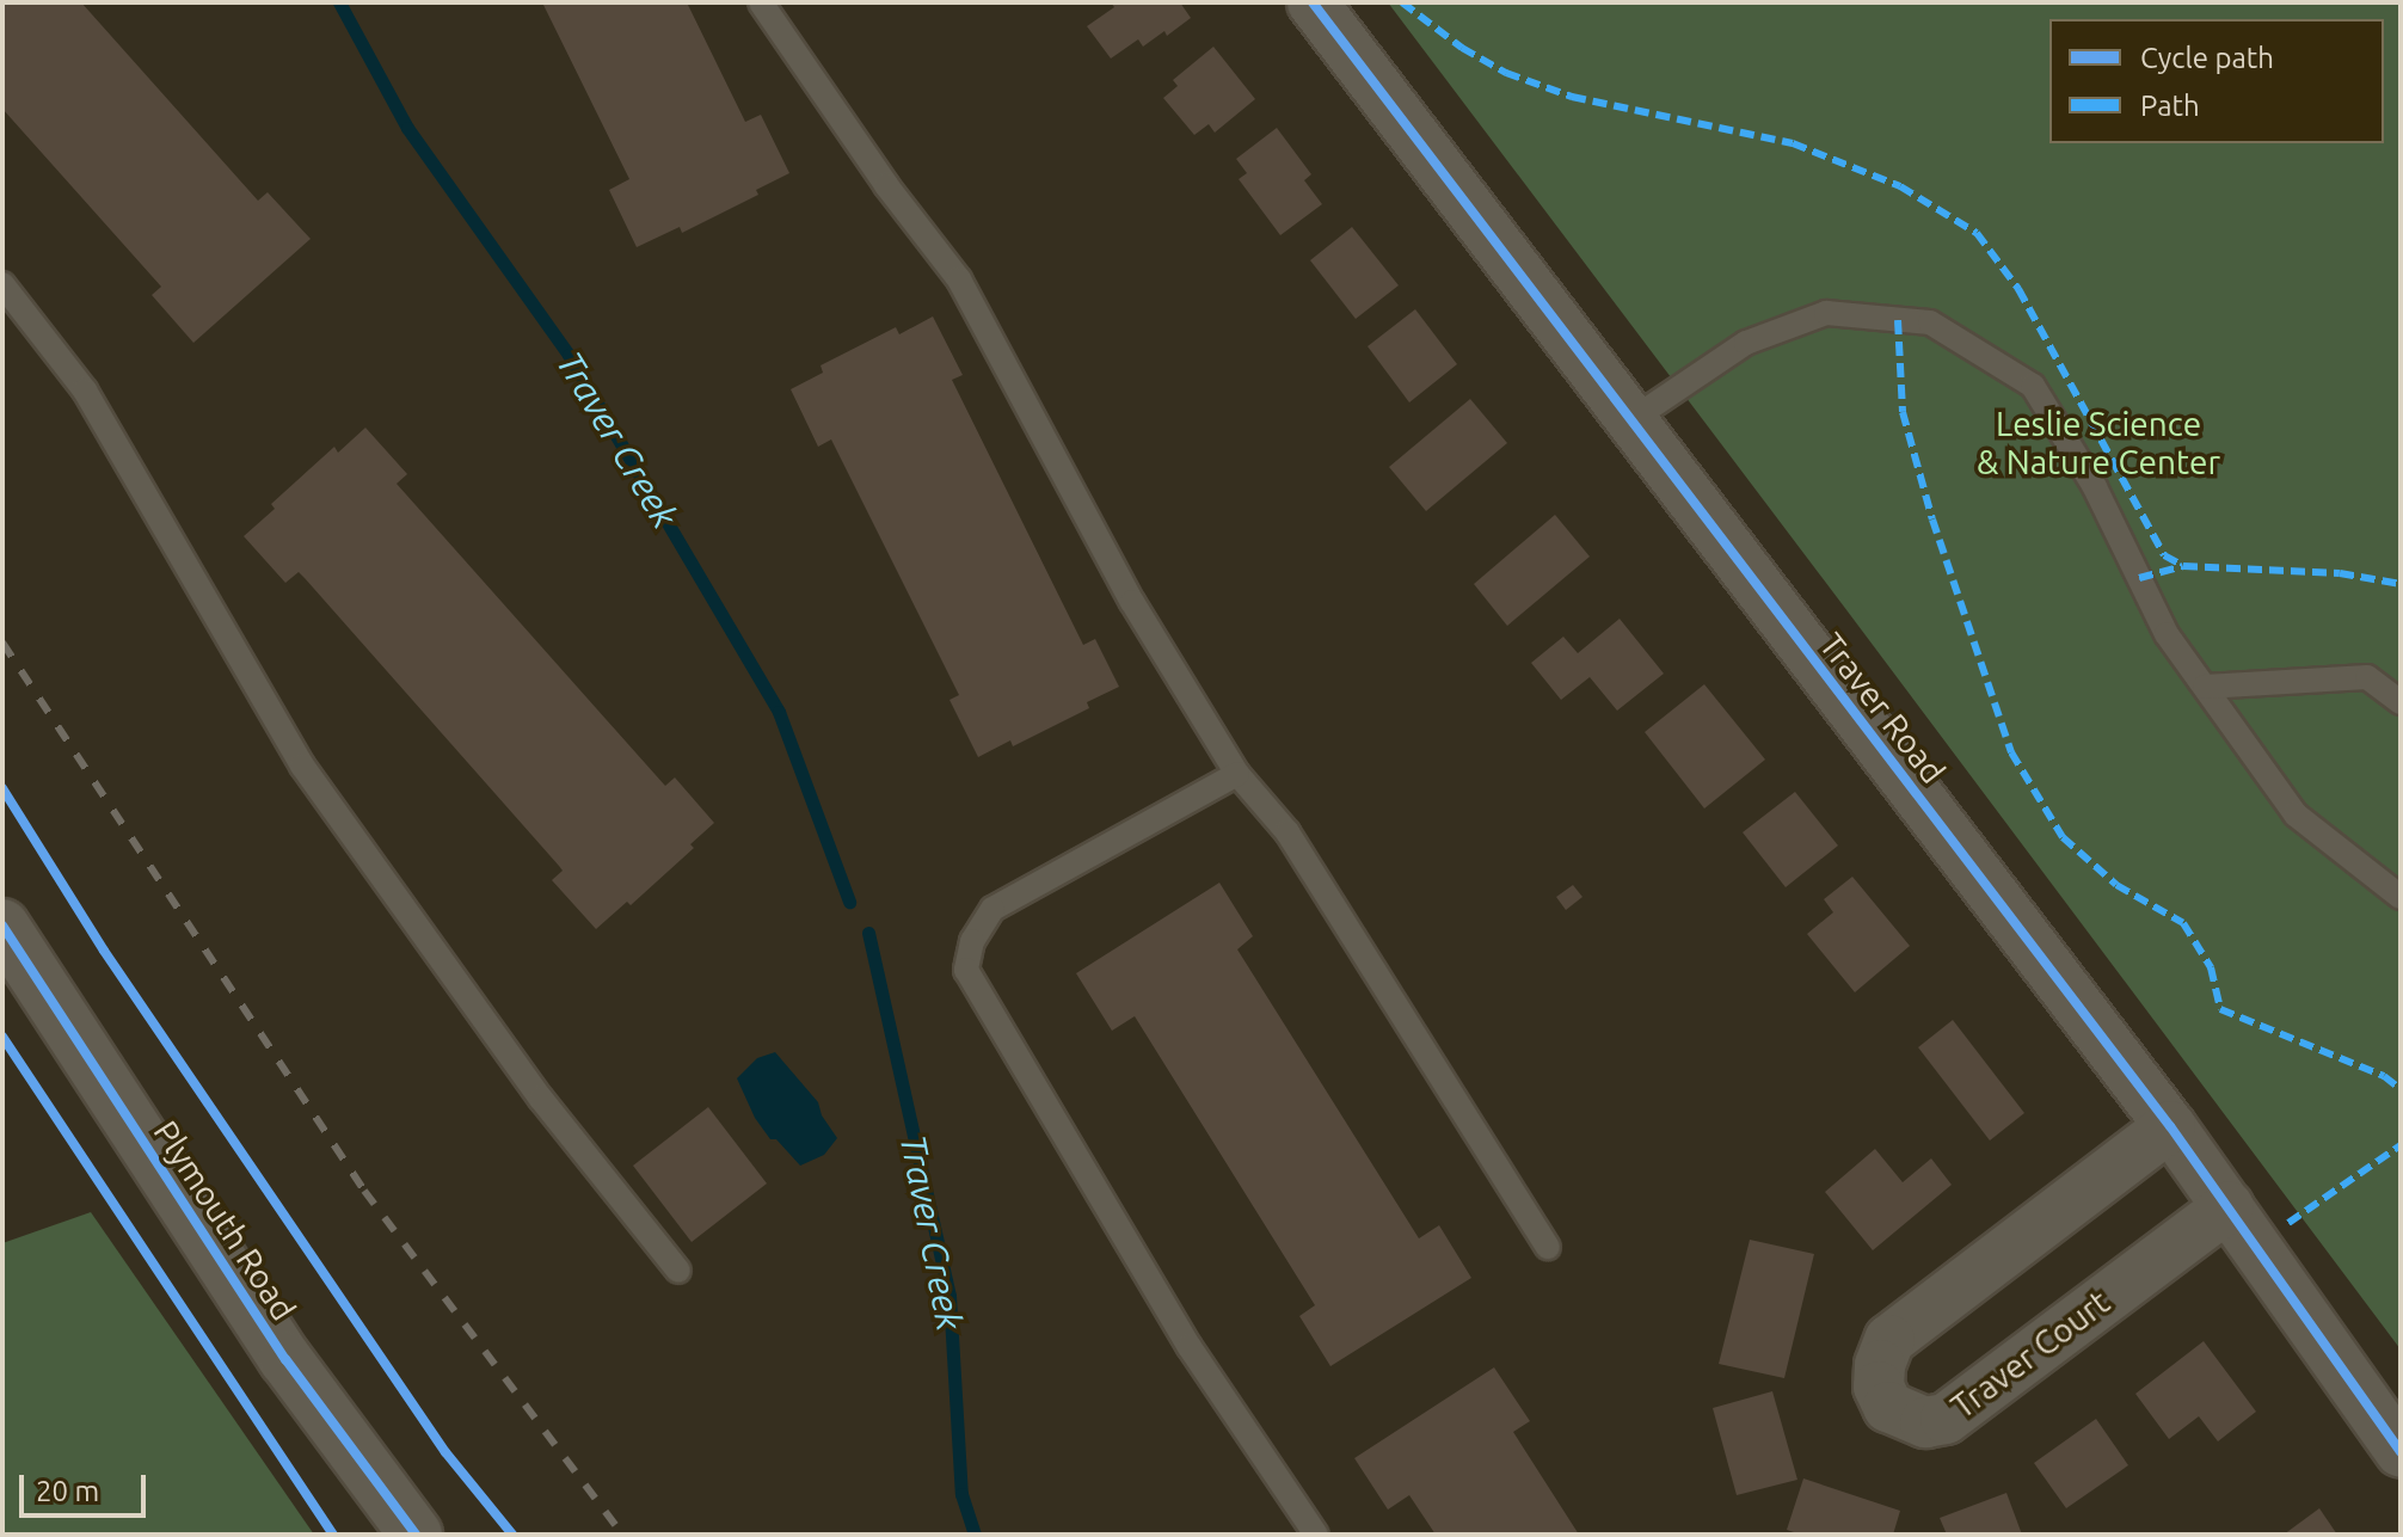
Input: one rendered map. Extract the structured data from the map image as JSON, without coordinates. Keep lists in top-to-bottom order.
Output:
{
  "streets": {
    "main road": ["Plymouth Road"],
    "street": ["Traver Road", "Traver Court"]
  },
  "crossings": [
    ["Traver Road", "Traver Court"]
  ],
  "water": ["Traver Creek"],
  "parks": ["Leslie Science & Nature Center"],
  "legend": ["Cycle path", "Path"],
  "scale_bar": "20 m"
}
